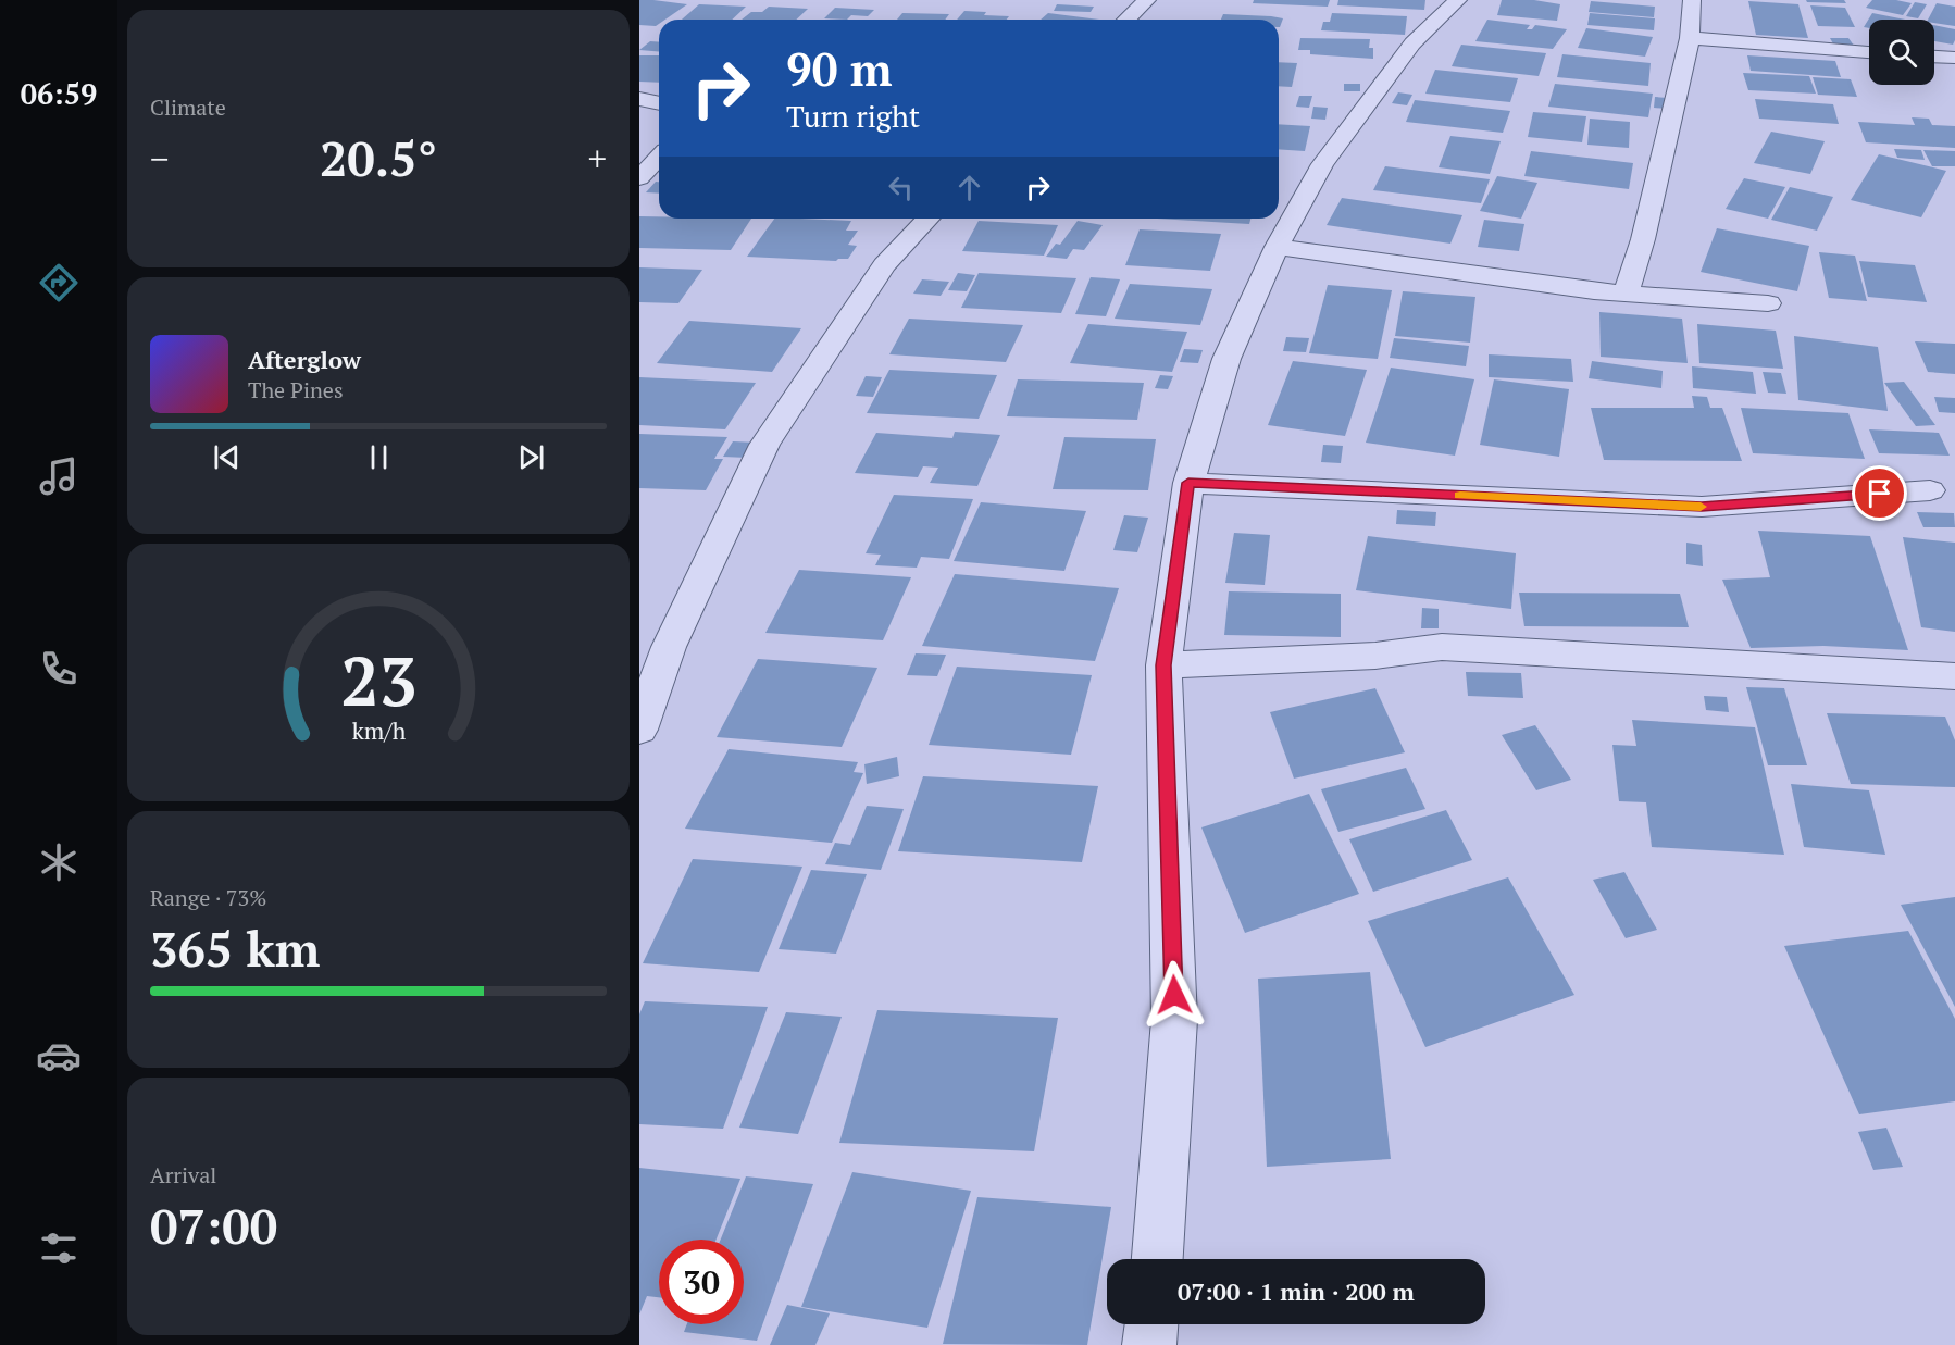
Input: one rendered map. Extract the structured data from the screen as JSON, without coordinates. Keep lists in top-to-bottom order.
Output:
{
  "page": {
    "tabs": "06:59",
    "tile": [
      "Climate",
      ["Range · 73%", "365 km"],
      ["Arrival", "07:00"]
    ],
    "turn": ["90 m", "Turn right"],
    "heat": ["−", "20.5°", "+"],
    "song": ["Afterglow", "The Pines"],
    "limit": "30",
    "trip": "07:00 · 1 min · 200 m",
    "gauge": ["23", "km/h"]
  }
}
